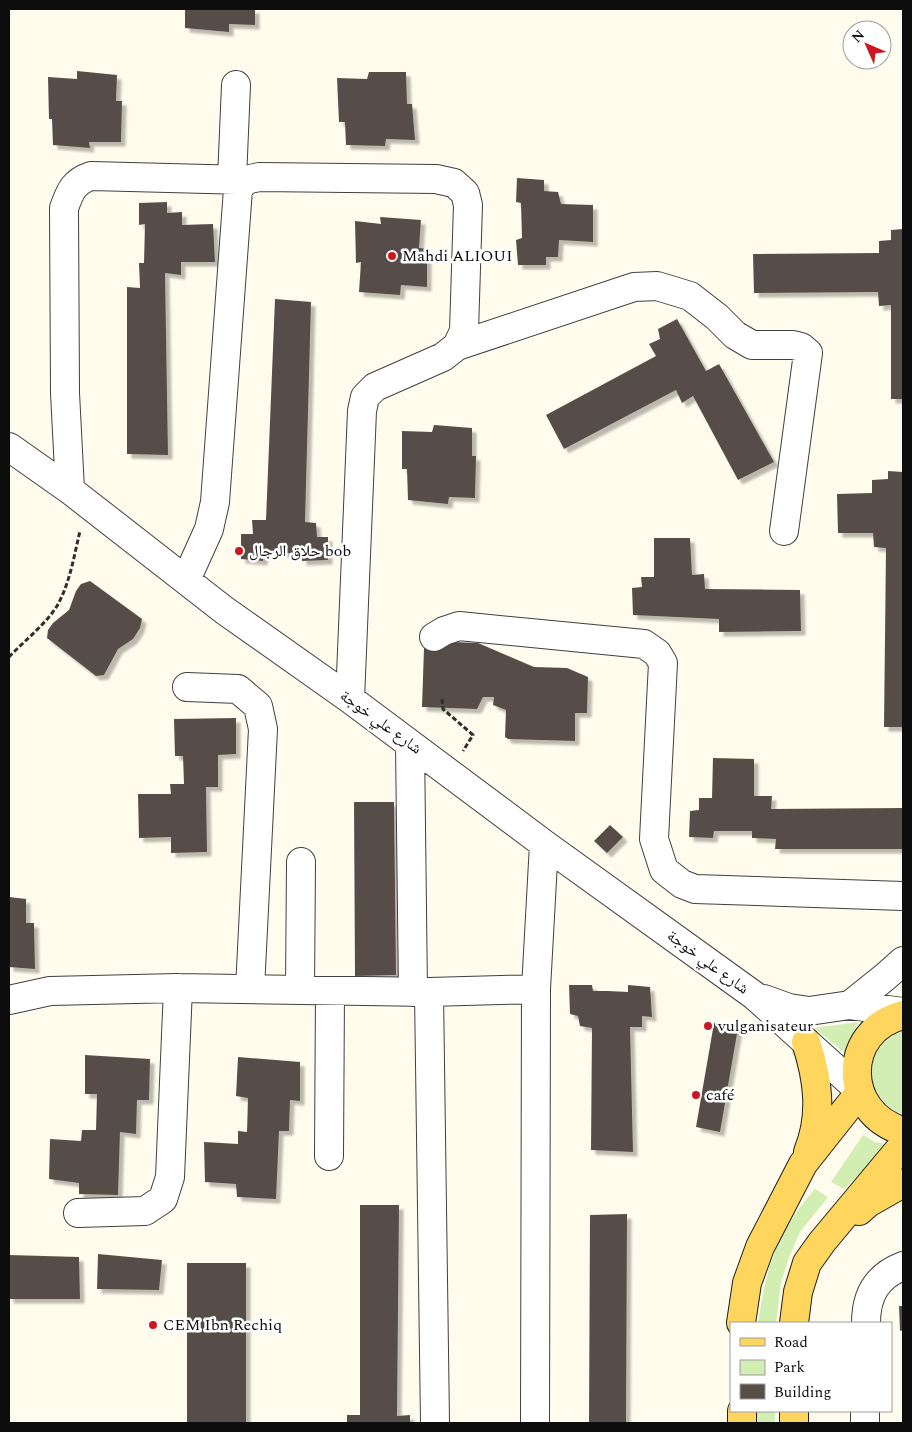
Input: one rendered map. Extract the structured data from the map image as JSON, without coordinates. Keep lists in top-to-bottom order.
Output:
{
  "streets": {
    "street": ["شارع علي خوجة"]
  },
  "places": [
    "Mahdi ALIOUI",
    "حلاق الرجال bob",
    "vulganisateur",
    "café",
    "CEM Ibn Rechiq"
  ],
  "legend": ["Road", "Park", "Building"],
  "north": "top left"
}
